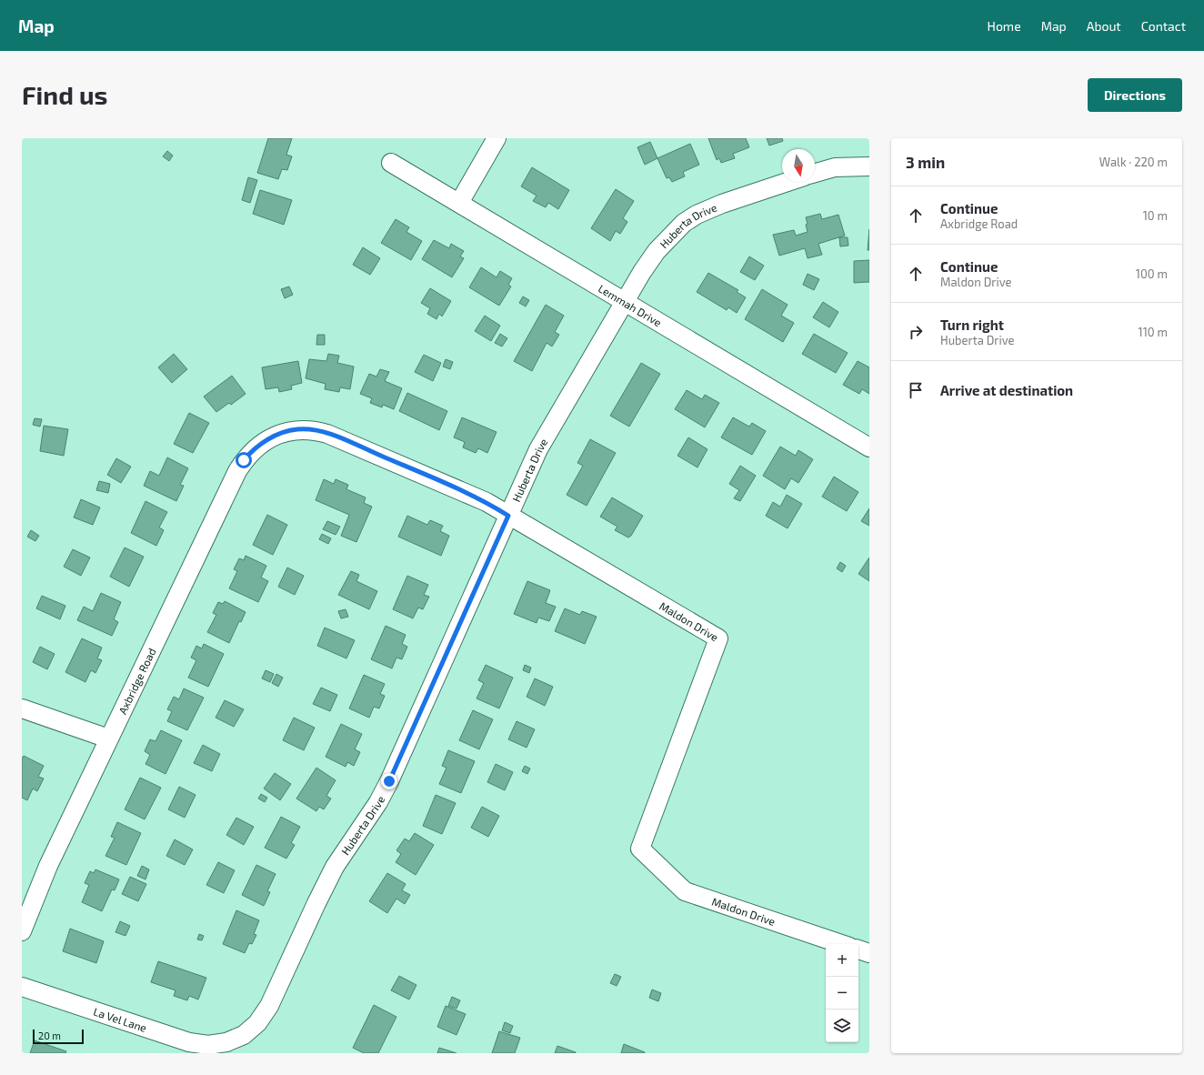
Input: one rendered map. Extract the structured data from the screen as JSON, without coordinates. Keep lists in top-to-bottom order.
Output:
{
  "streets": {
    "street": [
      "Huberta Drive",
      "Lemmah Drive",
      "Maldon Drive",
      "Axbridge Road",
      "La Vel Lane"
    ]
  },
  "crossings": [
    ["Huberta Drive", "Lemmah Drive"],
    ["Huberta Drive", "Maldon Drive"],
    ["Huberta Drive", "La Vel Lane"],
    ["Maldon Drive", "Axbridge Road"]
  ],
  "scale_bar": "20 m",
  "north": "bottom",
  "page": {
    "header": "Map",
    "nav": [
      "Home",
      "Map",
      "About",
      "Contact"
    ],
    "buttons": "Directions",
    "title": "Find us",
    "heading": ["3 min", "Walk · 220 m"],
    "list": [
      ["Continue", "Axbridge Road", "10 m"],
      ["Continue", "Maldon Drive", "100 m"],
      ["Turn right", "Huberta Drive", "110 m"],
      "Arrive at destination"
    ],
    "map_buttons": ["+", "−"],
    "scale": "20 m"
  }
}
